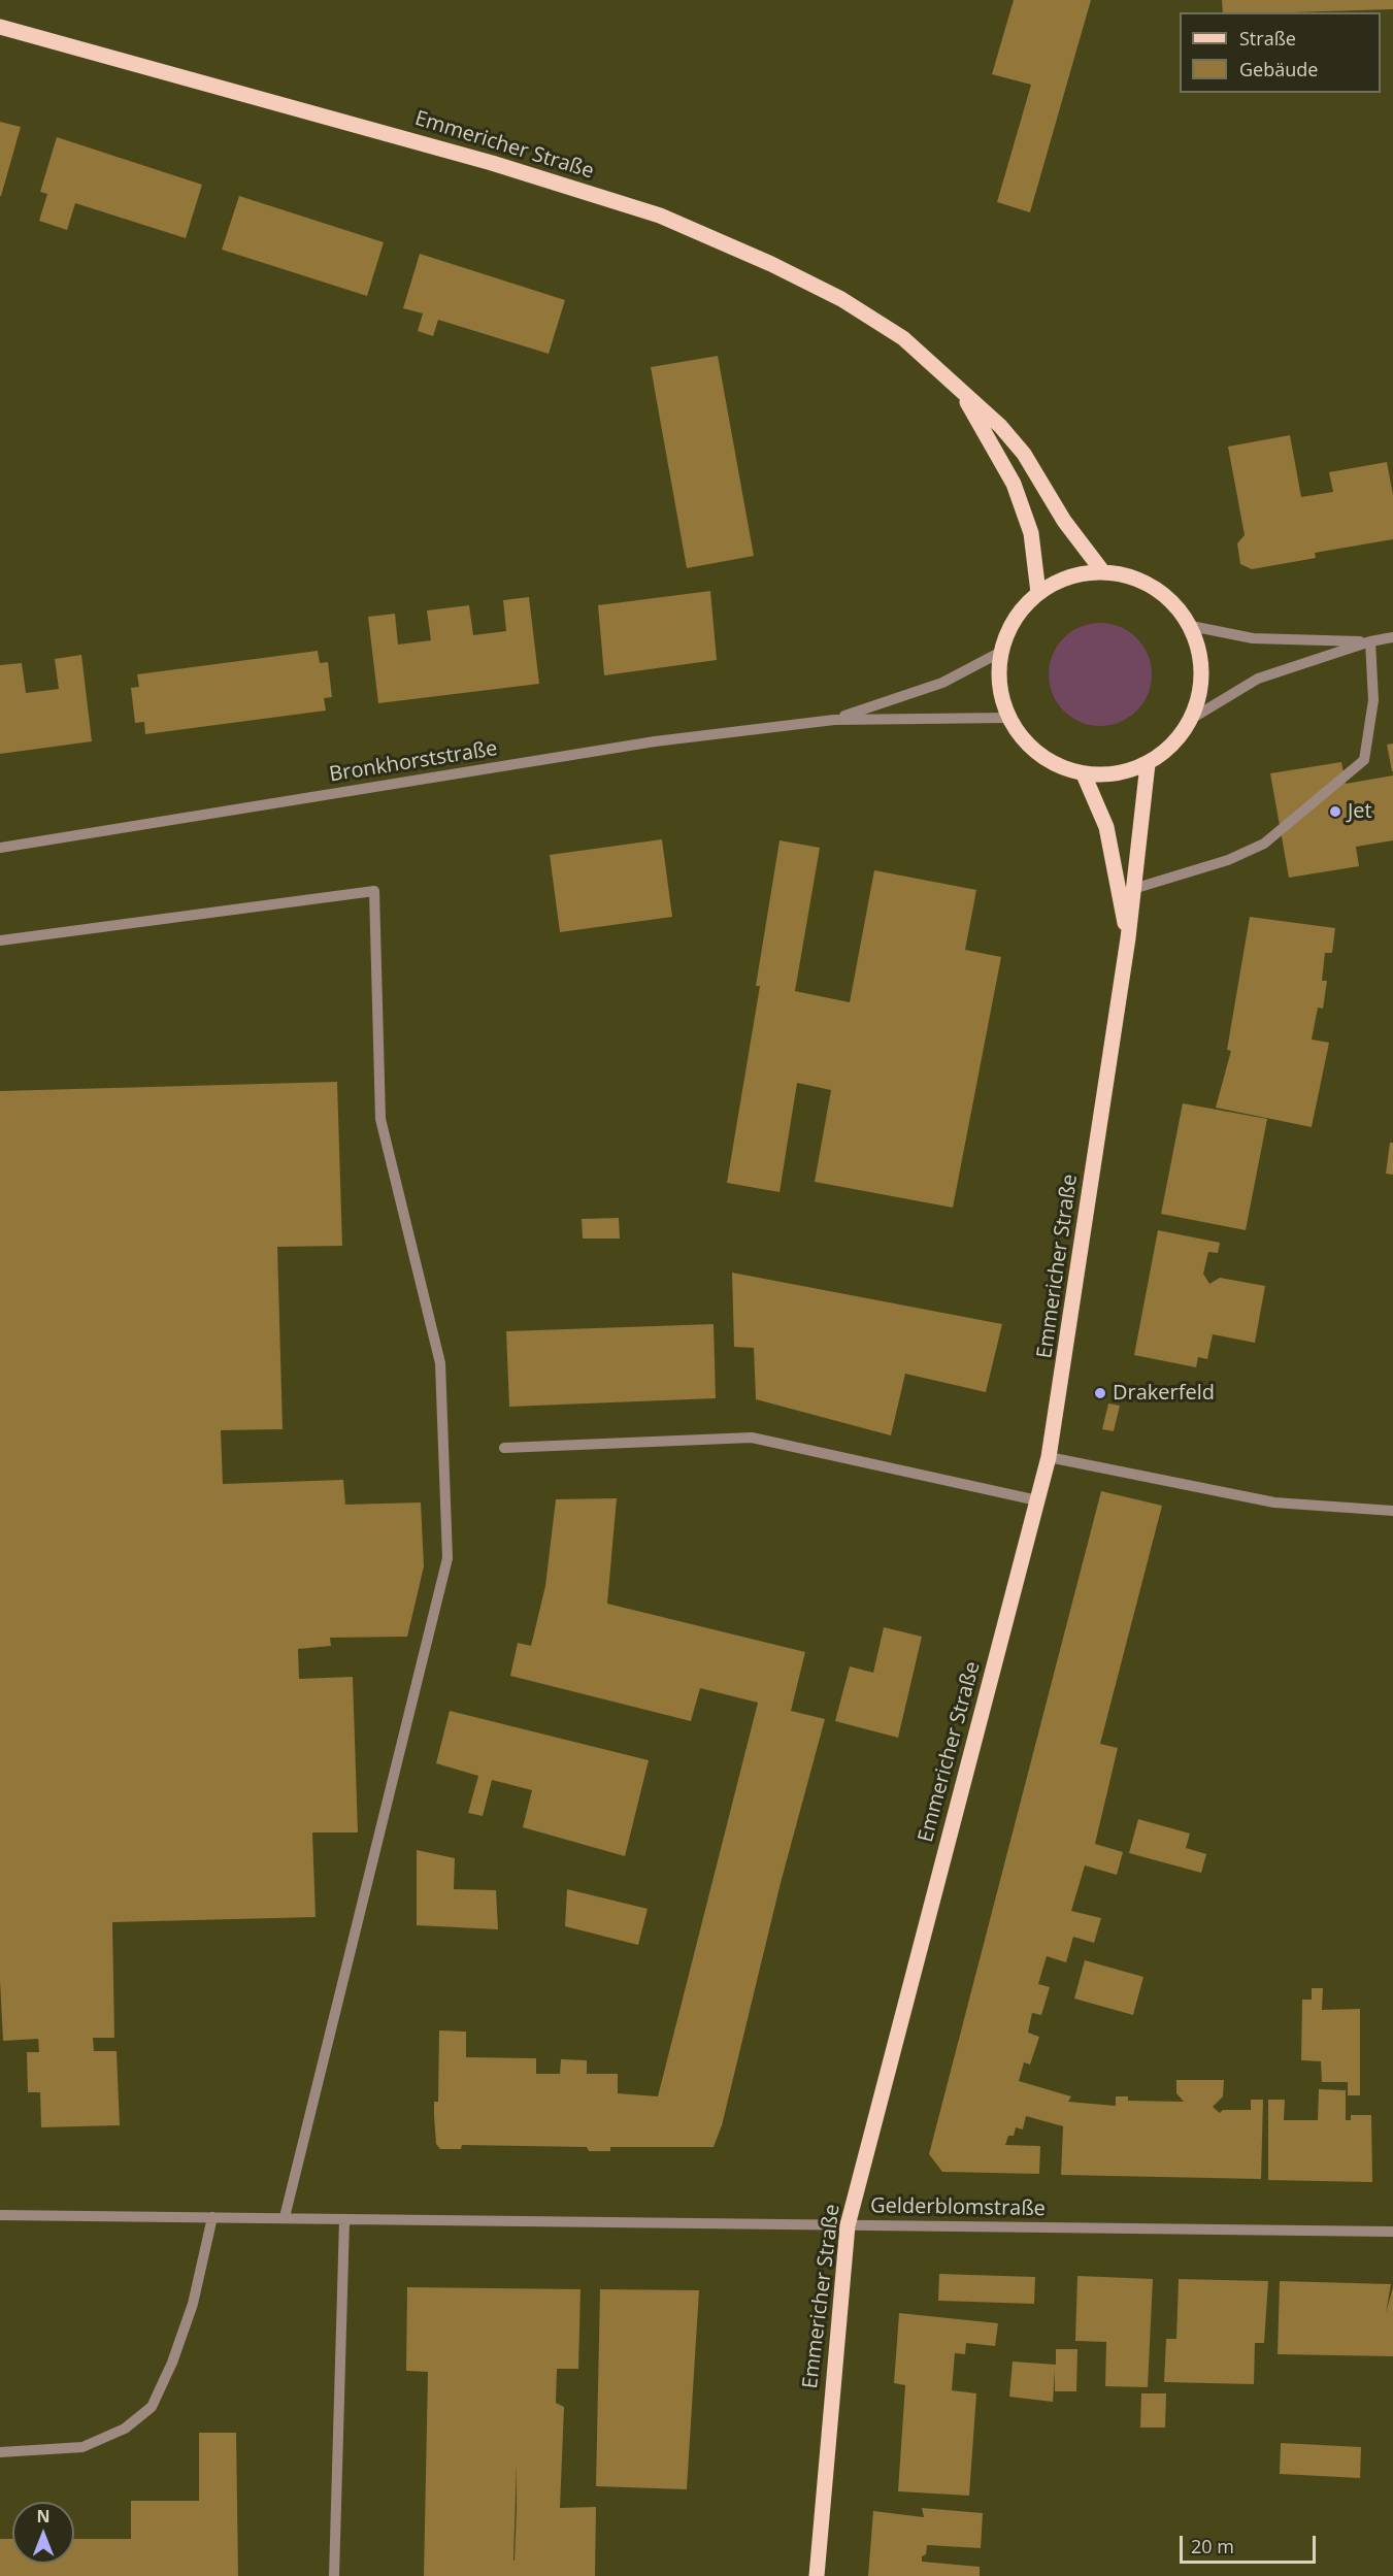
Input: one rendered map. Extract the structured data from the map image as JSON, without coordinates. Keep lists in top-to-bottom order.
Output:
{
  "streets": {
    "main road": ["Emmericher Straße"],
    "street": ["Bronkhorststraße", "Gelderblomstraße"]
  },
  "crossings": [
    ["Emmericher Straße", "Bronkhorststraße"],
    ["Emmericher Straße", "Gelderblomstraße"]
  ],
  "places": ["Jet", "Drakerfeld"],
  "legend": ["Straße", "Gebäude"],
  "scale_bar": "20 m",
  "north": "top"
}
